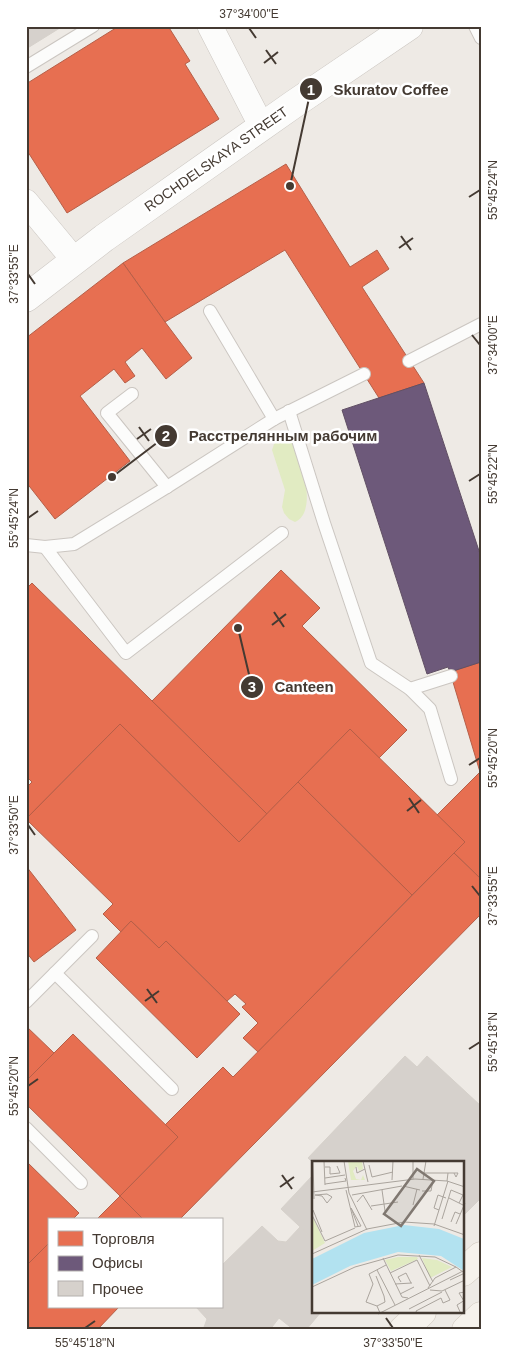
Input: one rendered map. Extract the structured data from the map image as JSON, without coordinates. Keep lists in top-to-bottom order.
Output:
{
  "streets": {
    "street": ["ROCHDELSKAYA STREET"]
  },
  "places": ["Skuratov Coffee", "Расстрелянным рабочим", "Canteen"],
  "legend": ["Торговля", "Офисы", "Прочее"],
  "coordinates": [
    "37°34'00\"E",
    "55°45'24\"N",
    "37°33'55\"E",
    "55°45'22\"N",
    "55°45'20\"N",
    "37°33'50\"E",
    "55°45'18\"N"
  ]
}
